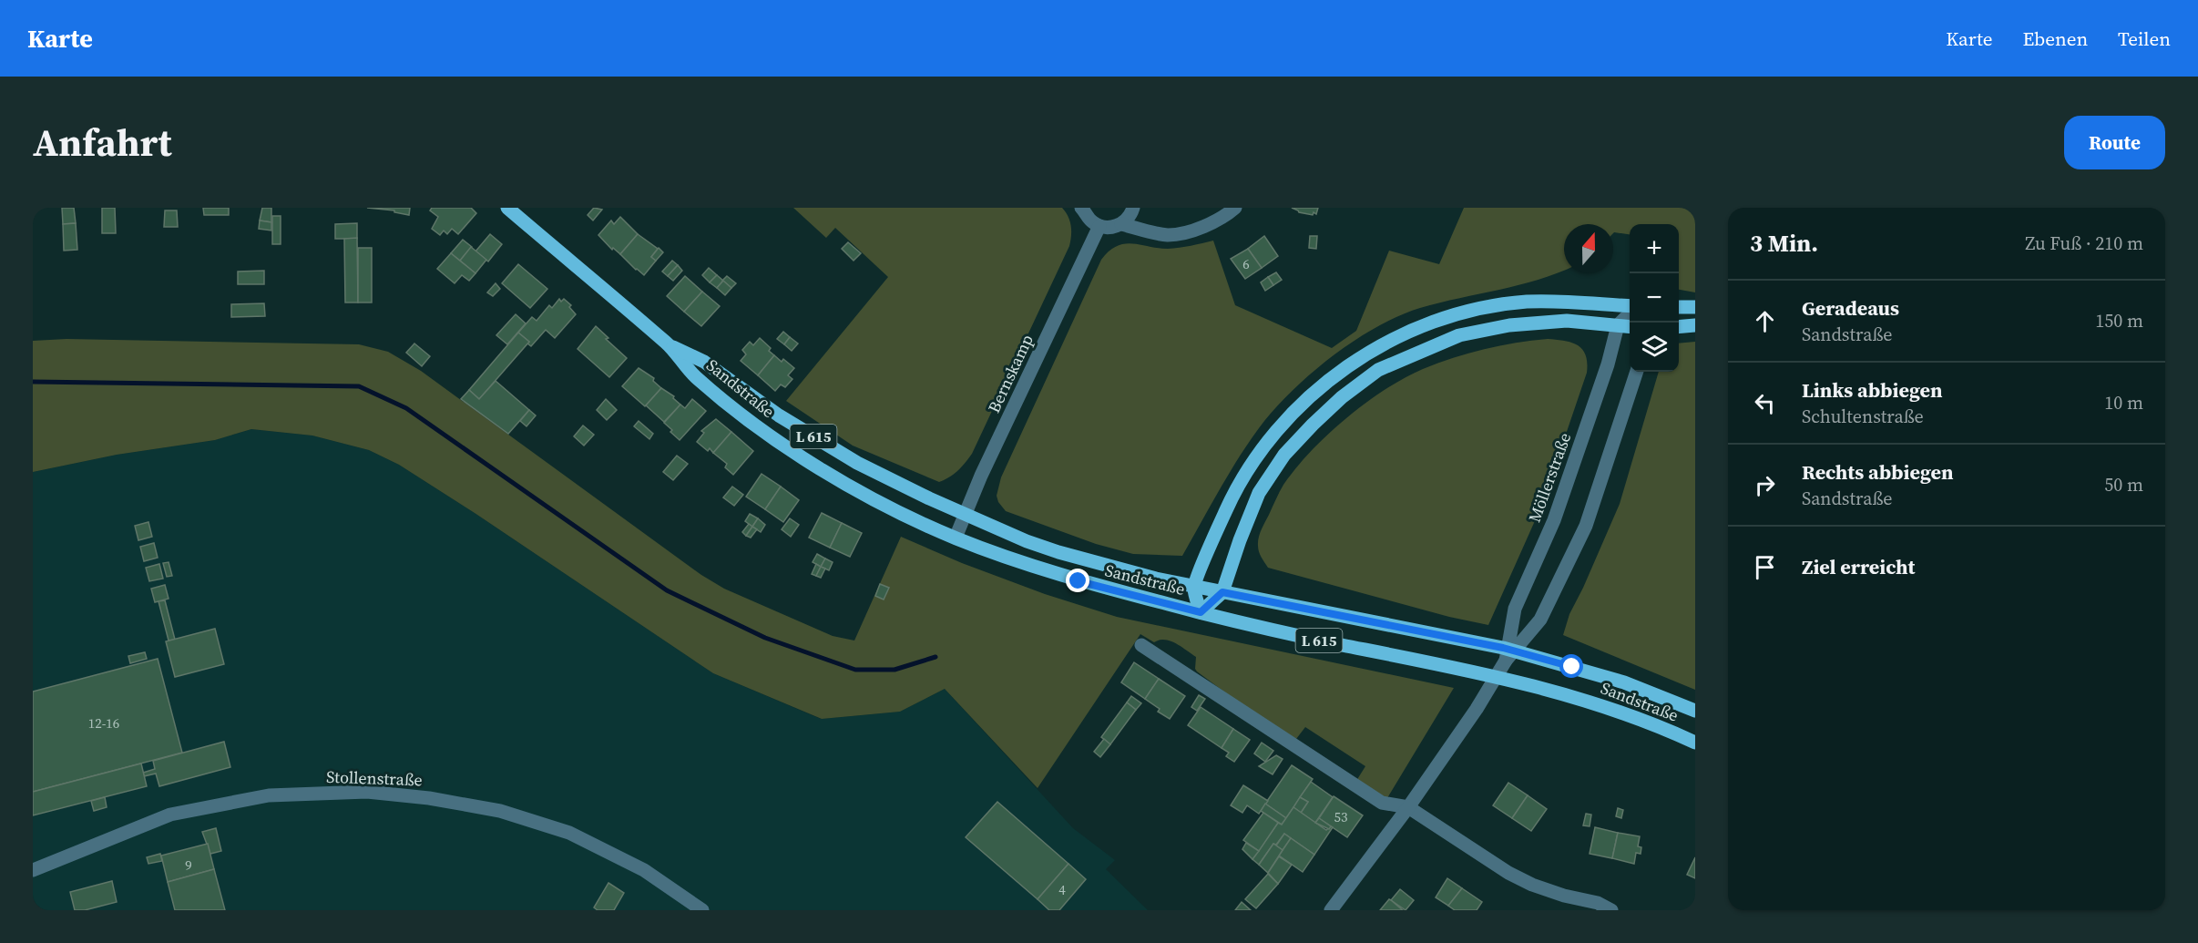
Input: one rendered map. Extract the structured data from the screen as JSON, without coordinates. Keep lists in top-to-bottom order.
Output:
{
  "streets": {
    "main road": ["Sandstraße", "L 615"],
    "street": ["Bernskamp", "Möllerstraße", "Stollenstraße"]
  },
  "crossings": [
    ["Bernskamp", "Sandstraße"]
  ],
  "house_numbers": [
    "6",
    "12-16",
    "53",
    "9",
    "4"
  ],
  "north": "top",
  "page": {
    "header": "Karte",
    "nav": ["Karte", "Ebenen", "Teilen"],
    "title": "Anfahrt",
    "buttons": "Route",
    "heading": ["3 Min.", "Zu Fuß · 210 m"],
    "map_buttons": ["+", "−"],
    "list": [
      ["Geradeaus", "Sandstraße", "150 m"],
      ["Links abbiegen", "Schultenstraße", "10 m"],
      ["Rechts abbiegen", "Sandstraße", "50 m"],
      "Ziel erreicht"
    ]
  }
}
